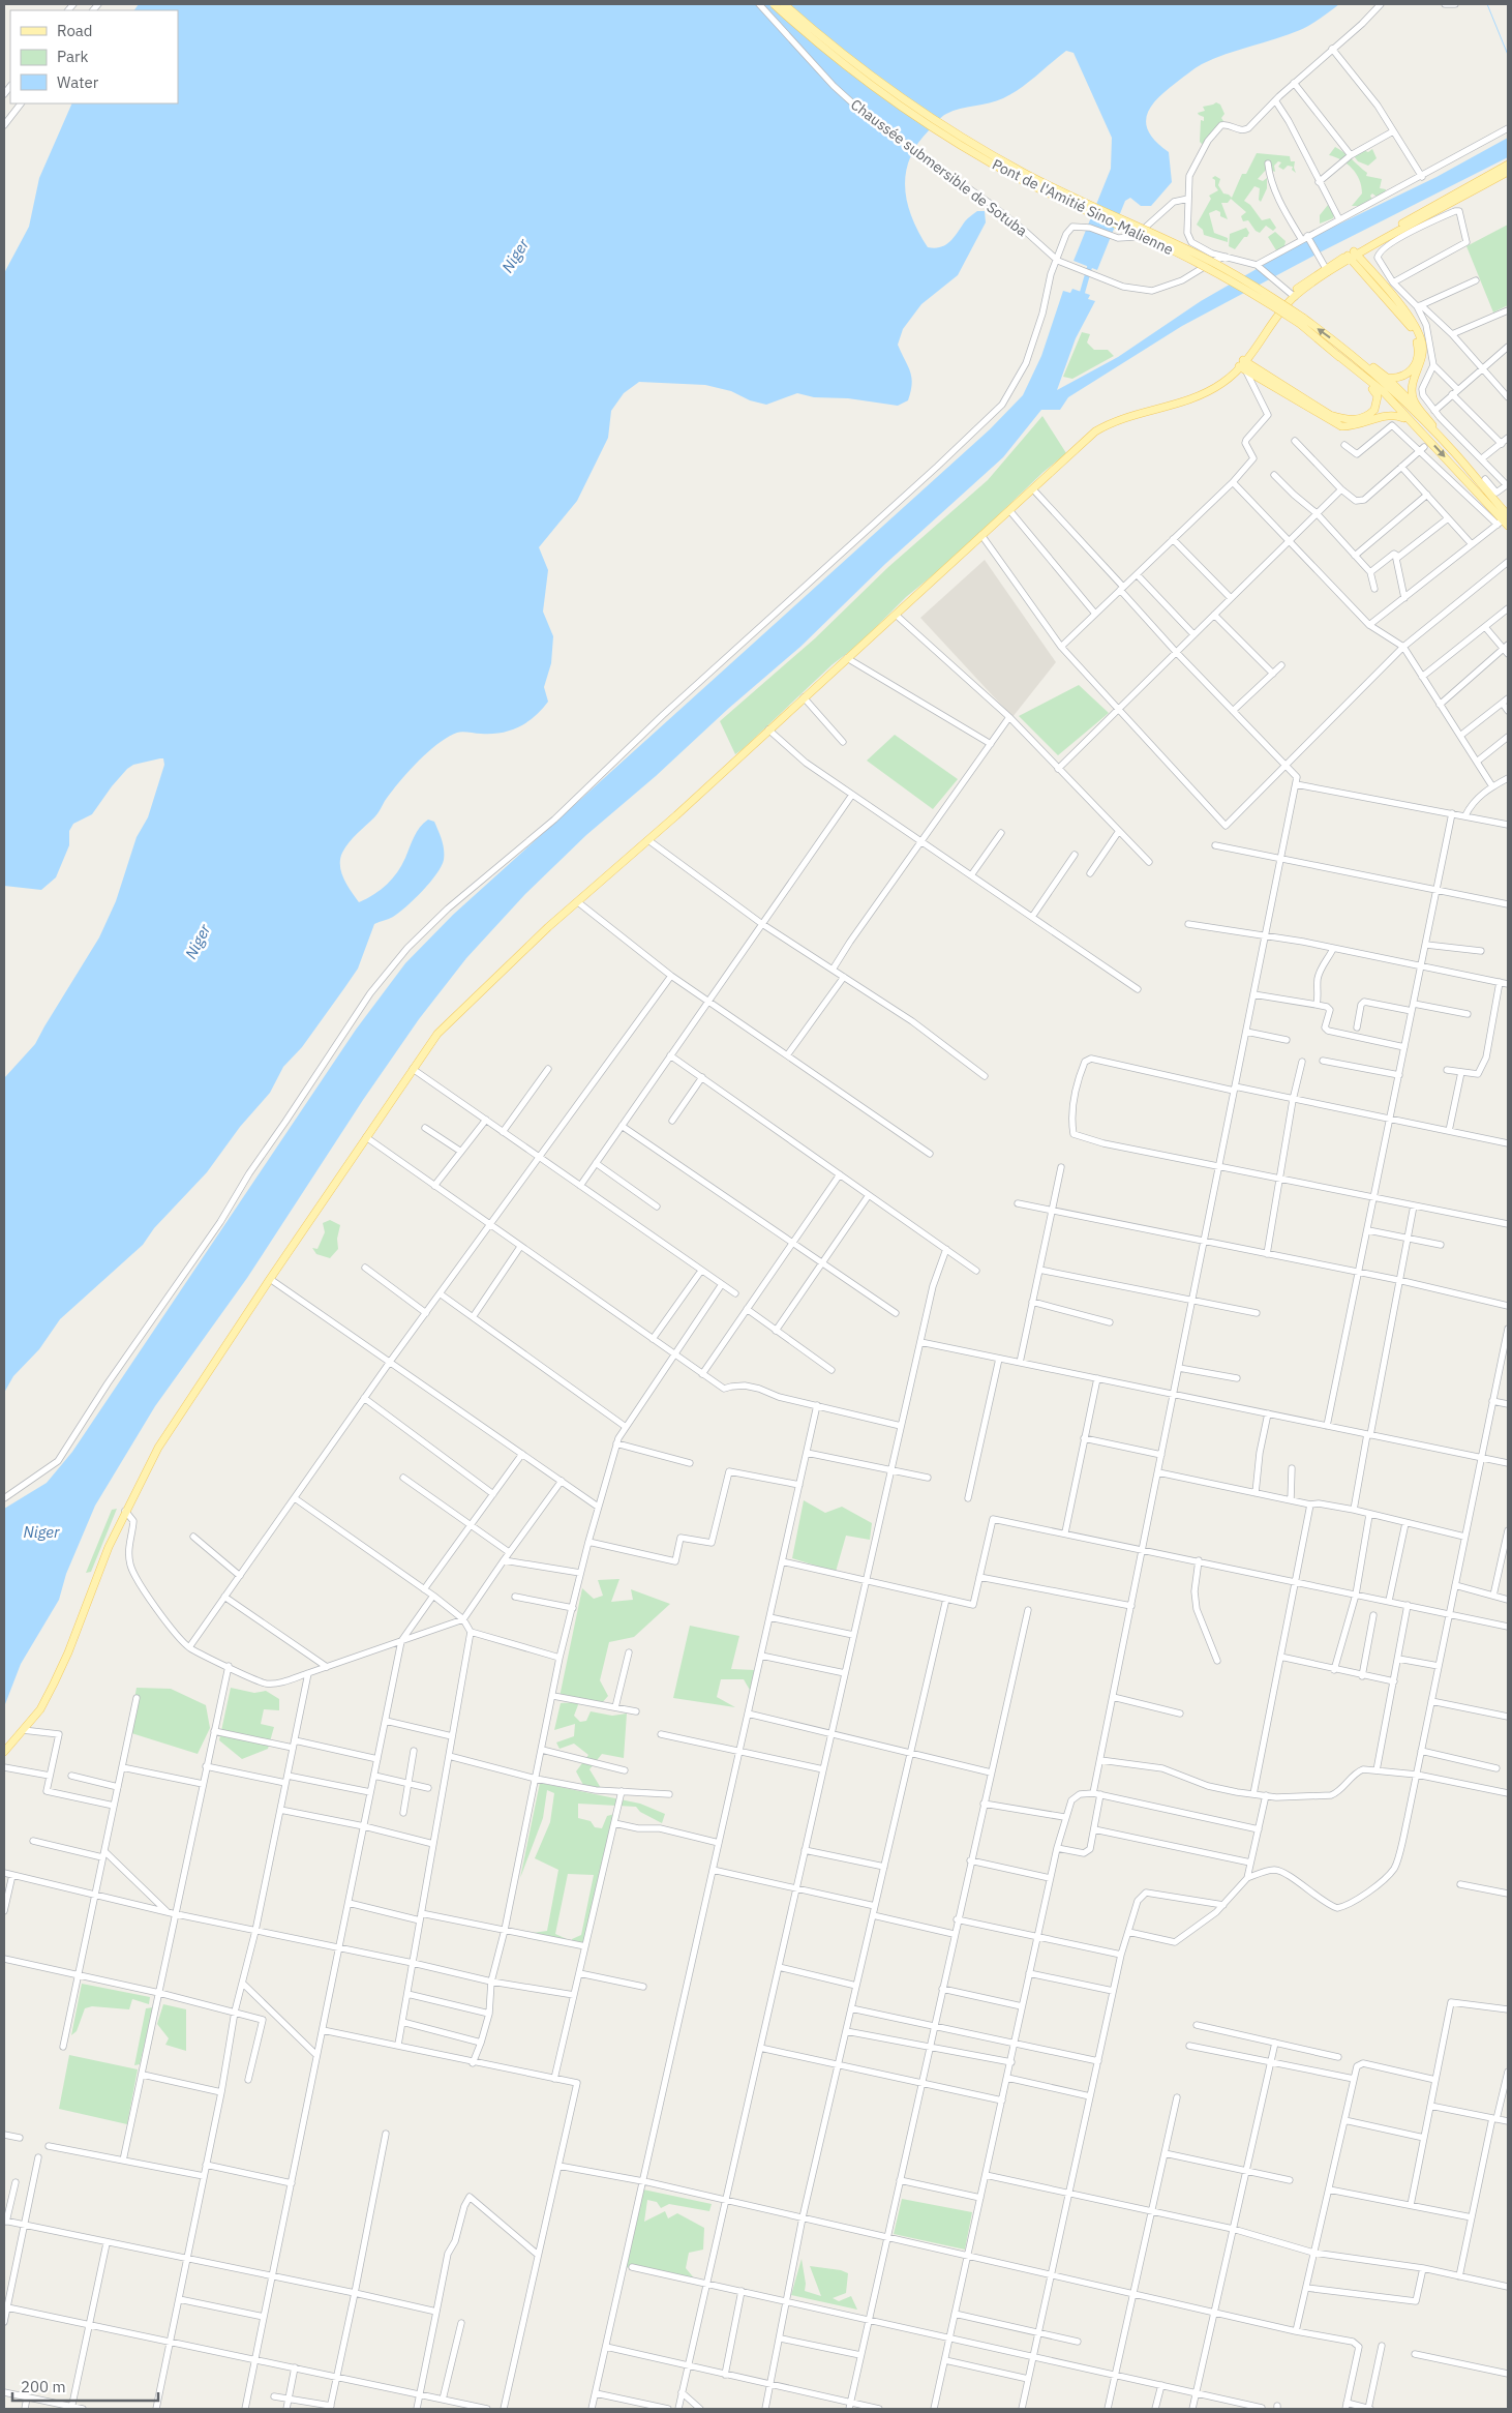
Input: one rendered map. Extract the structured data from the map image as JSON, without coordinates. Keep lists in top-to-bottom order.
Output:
{
  "streets": {
    "main road": ["Pont de l'Amitié Sino-Malienne"],
    "street": ["Chaussée submersible de Sotuba"]
  },
  "water": ["Niger"],
  "legend": ["Road", "Park", "Water"],
  "scale_bar": "200 m"
}
